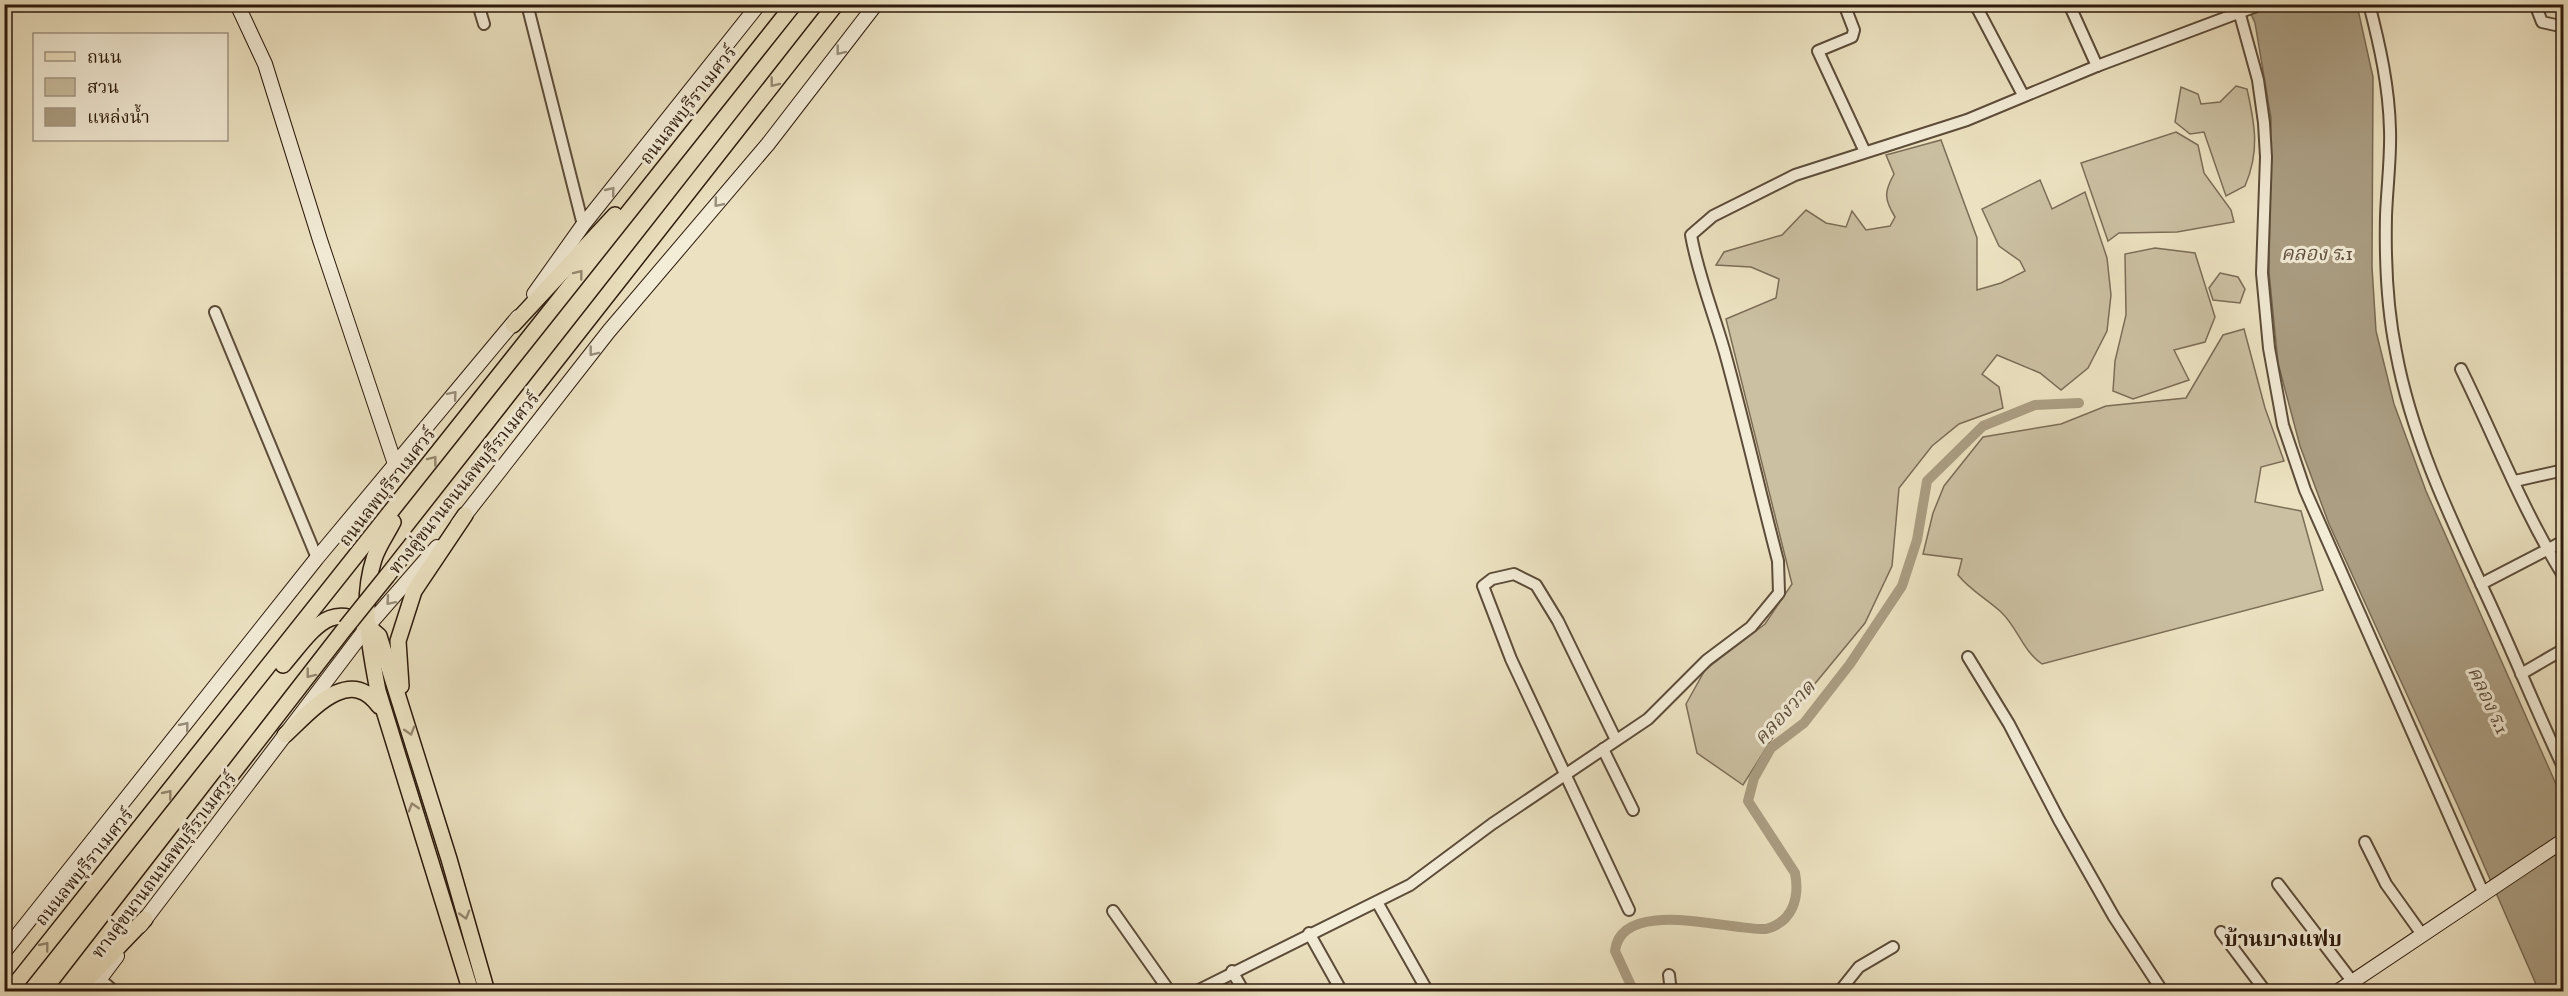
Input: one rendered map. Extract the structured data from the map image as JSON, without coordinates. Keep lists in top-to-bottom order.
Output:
{
  "streets": {
    "main road": ["ถนนลพบุรีราเมศวร์", "ทางคู่ขนานถนนลพบุรีราเมศวร์"]
  },
  "districts": ["บ้านบางแฟบ"],
  "water": ["คลอง ร.1", "คลองวาด"],
  "legend": ["ถนน", "สวน", "แหล่งน้ำ"]
}
